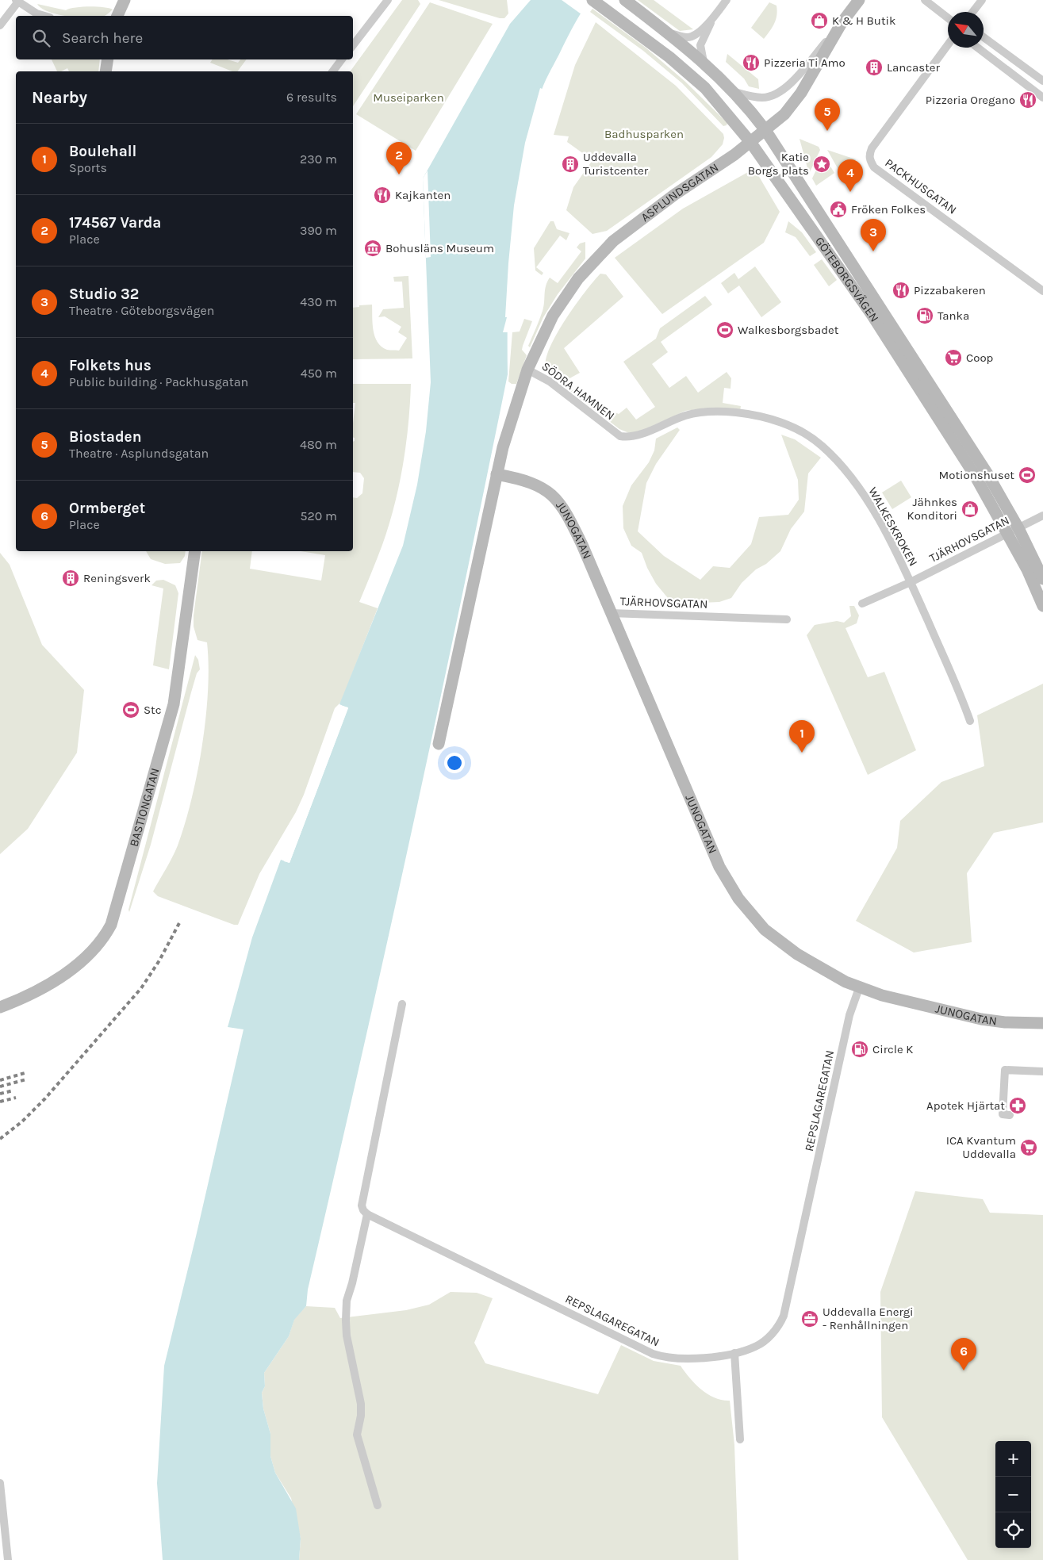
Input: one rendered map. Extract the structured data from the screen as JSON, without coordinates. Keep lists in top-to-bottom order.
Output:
{
  "streets": {
    "main road": [
      "ASPLUNDSGATAN",
      "GÖTEBORGSVÄGEN",
      "JUNOGATAN",
      "BASTIONGATAN"
    ],
    "street": [
      "PACKHUSGATAN",
      "SÖDRA HAMNEN",
      "WALKESKROKEN",
      "TJÄRHOVSGATAN",
      "REPSLAGAREGATAN"
    ]
  },
  "crossings": [
    ["ASPLUNDSGATAN", "GÖTEBORGSVÄGEN"],
    ["ASPLUNDSGATAN", "SÖDRA HAMNEN"],
    ["ASPLUNDSGATAN", "JUNOGATAN"],
    ["GÖTEBORGSVÄGEN", "TJÄRHOVSGATAN"],
    ["SÖDRA HAMNEN", "WALKESKROKEN"],
    ["WALKESKROKEN", "TJÄRHOVSGATAN"],
    ["JUNOGATAN", "TJÄRHOVSGATAN"],
    ["JUNOGATAN", "REPSLAGAREGATAN"]
  ],
  "parks": ["Museiparken", "Badhusparken"],
  "places": {
    "shop": ["K & H Butik", "Jähnkes Konditori"],
    "restaurant": [
      "Pizzeria Ti Amo",
      "Pizzeria Oregano",
      "Kajkanten",
      "Pizzabakeren"
    ],
    "building": ["Lancaster", "Uddevalla Turistcenter", "Reningsverk"],
    "place": ["Katie Borgs plats"],
    "public building": ["Fröken Folkes"],
    "museum": ["Bohusläns Museum"],
    "fuel station": ["Tanka", "Circle K"],
    "sports": ["Walkesborgsbadet", "Motionshuset", "Stc"],
    "supermarket": ["Coop", "ICA Kvantum Uddevalla"],
    "pharmacy": ["Apotek Hjärtat"],
    "office": ["Uddevalla Energi - Renhållningen"]
  },
  "north": "top left",
  "page": {
    "search": "Search here",
    "heading": ["Nearby", "6 results"],
    "pins": [
      "5",
      "2",
      "4",
      "3",
      "1",
      "6"
    ],
    "list": [
      {
        "mark": "1",
        "name": "Boulehall",
        "note": "Sports",
        "value": "230 m"
      },
      {
        "mark": "2",
        "name": "174567 Varda",
        "note": "Place",
        "value": "390 m"
      },
      {
        "mark": "3",
        "name": "Studio 32",
        "note": "Theatre · Göteborgsvägen",
        "value": "430 m"
      },
      {
        "mark": "4",
        "name": "Folkets hus",
        "note": "Public building · Packhusgatan",
        "value": "450 m"
      },
      {
        "mark": "5",
        "name": "Biostaden",
        "note": "Theatre · Asplundsgatan",
        "value": "480 m"
      },
      {
        "mark": "6",
        "name": "Ormberget",
        "note": "Place",
        "value": "520 m"
      }
    ],
    "map_buttons": ["+", "−"]
  }
}
